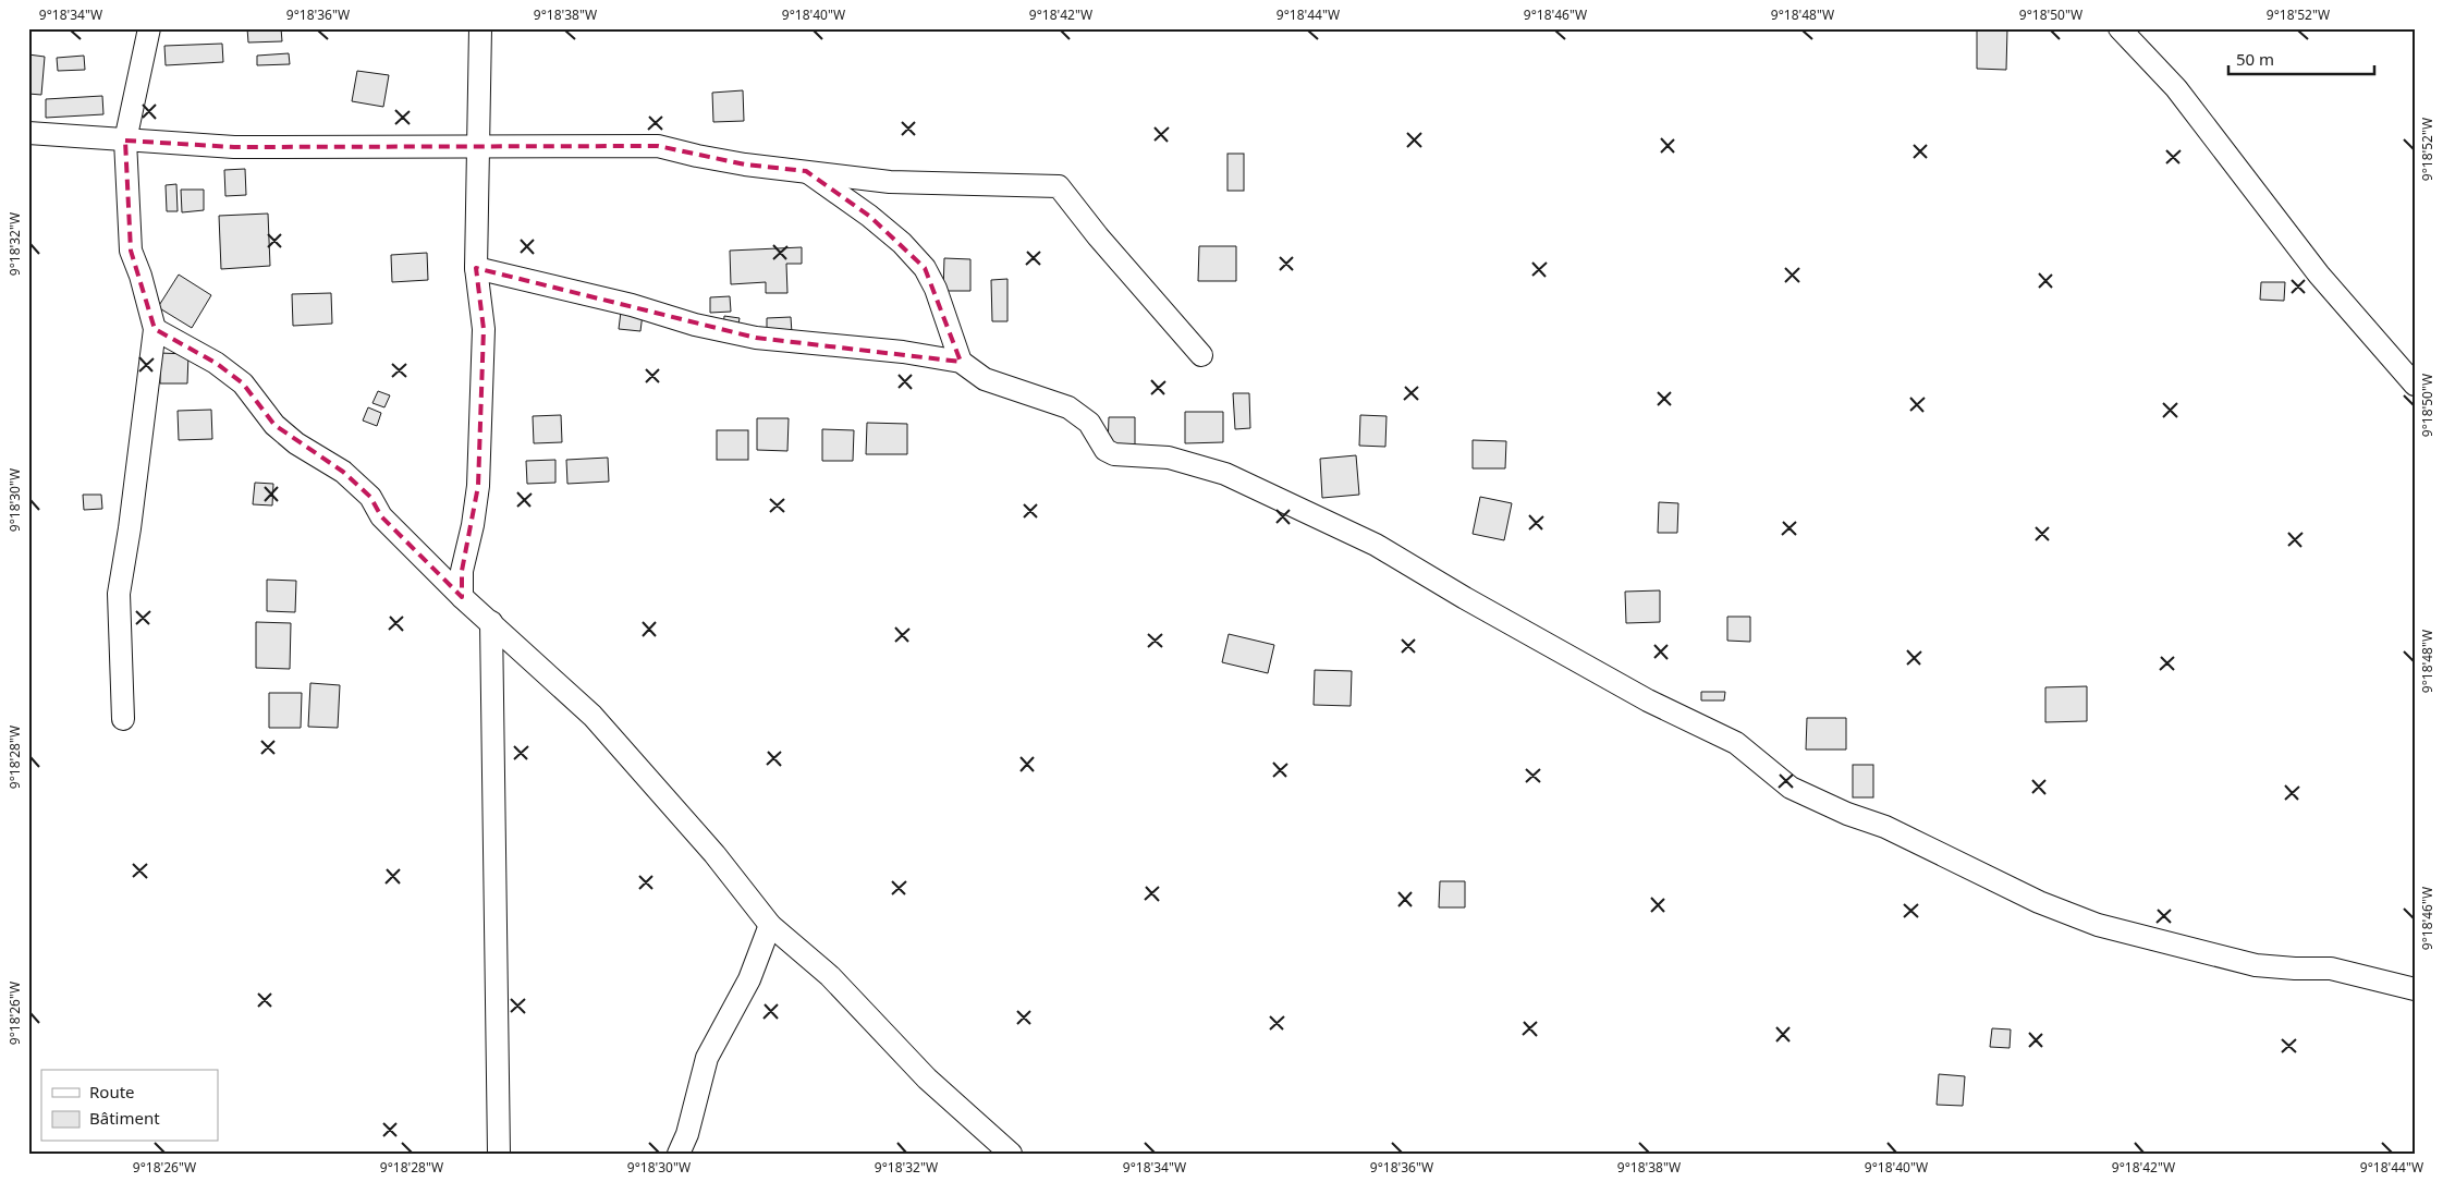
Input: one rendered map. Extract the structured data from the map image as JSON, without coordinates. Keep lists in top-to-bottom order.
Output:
{
  "legend": ["Route", "Bâtiment"],
  "scale_bar": "50 m",
  "coordinates": [
    "9°18'34\"W",
    "9°18'36\"W",
    "9°18'38\"W",
    "9°18'40\"W",
    "9°18'42\"W",
    "9°18'44\"W",
    "9°18'46\"W",
    "9°18'48\"W",
    "9°18'50\"W",
    "9°18'52\"W",
    "9°18'32\"W",
    "9°18'30\"W",
    "9°18'28\"W",
    "9°18'26\"W"
  ]
}
